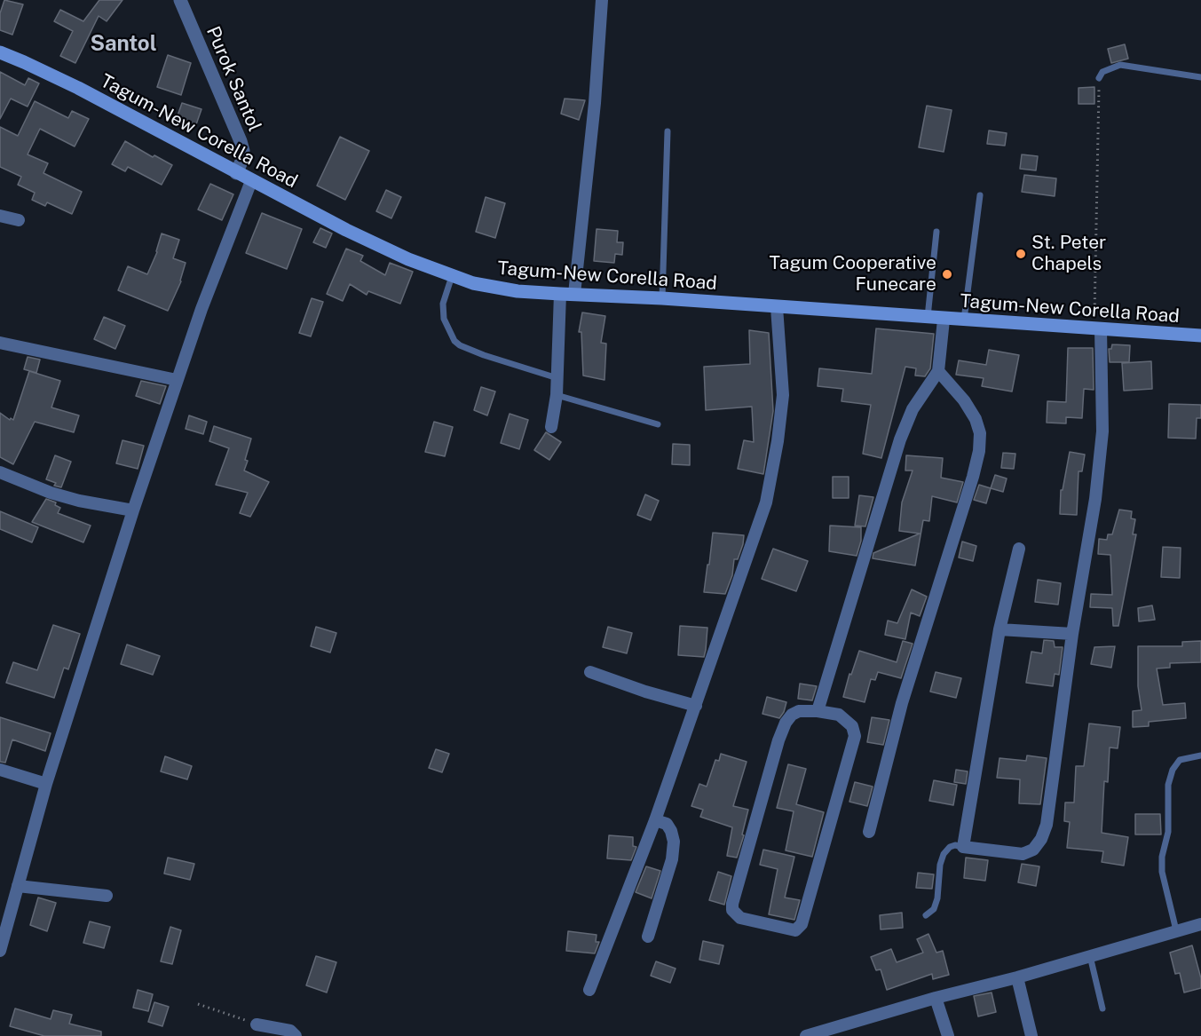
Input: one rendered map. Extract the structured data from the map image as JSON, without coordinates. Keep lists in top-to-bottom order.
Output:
{
  "streets": {
    "main road": ["Tagum-New Corella Road"],
    "street": ["Purok Santol"]
  },
  "crossings": [
    ["Purok Santol", "Tagum-New Corella Road"]
  ],
  "districts": ["Santol"],
  "places": ["St. Peter Chapels", "Tagum Cooperative Funecare"]
}
